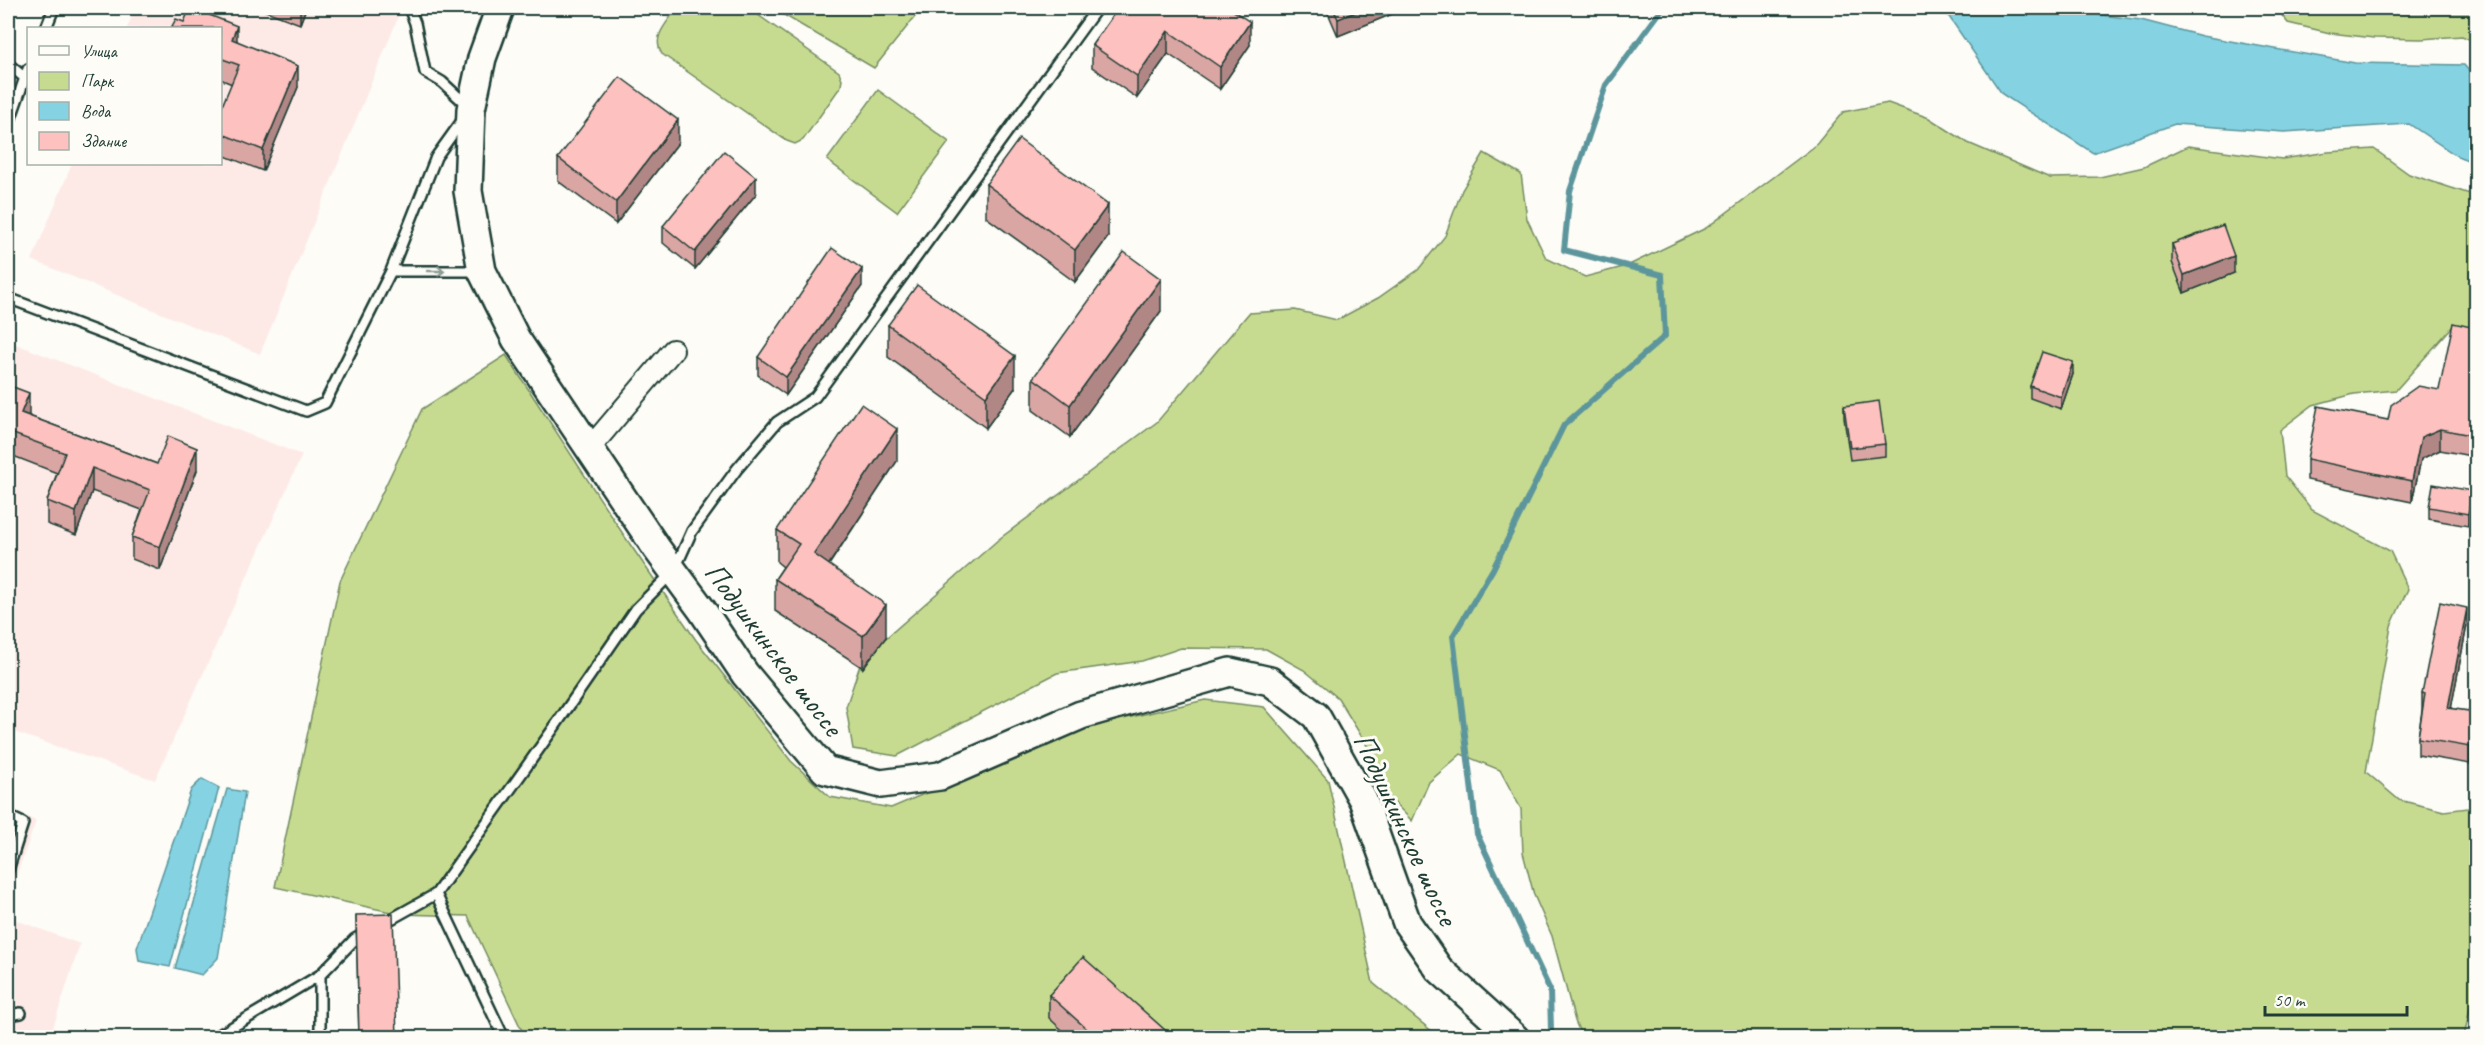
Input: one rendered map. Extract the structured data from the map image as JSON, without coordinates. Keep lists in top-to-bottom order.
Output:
{
  "streets": {
    "main road": ["Подушкинское шоссе"]
  },
  "legend": [
    "Улица",
    "Парк",
    "Вода",
    "Здание"
  ],
  "scale_bar": "50 m"
}
